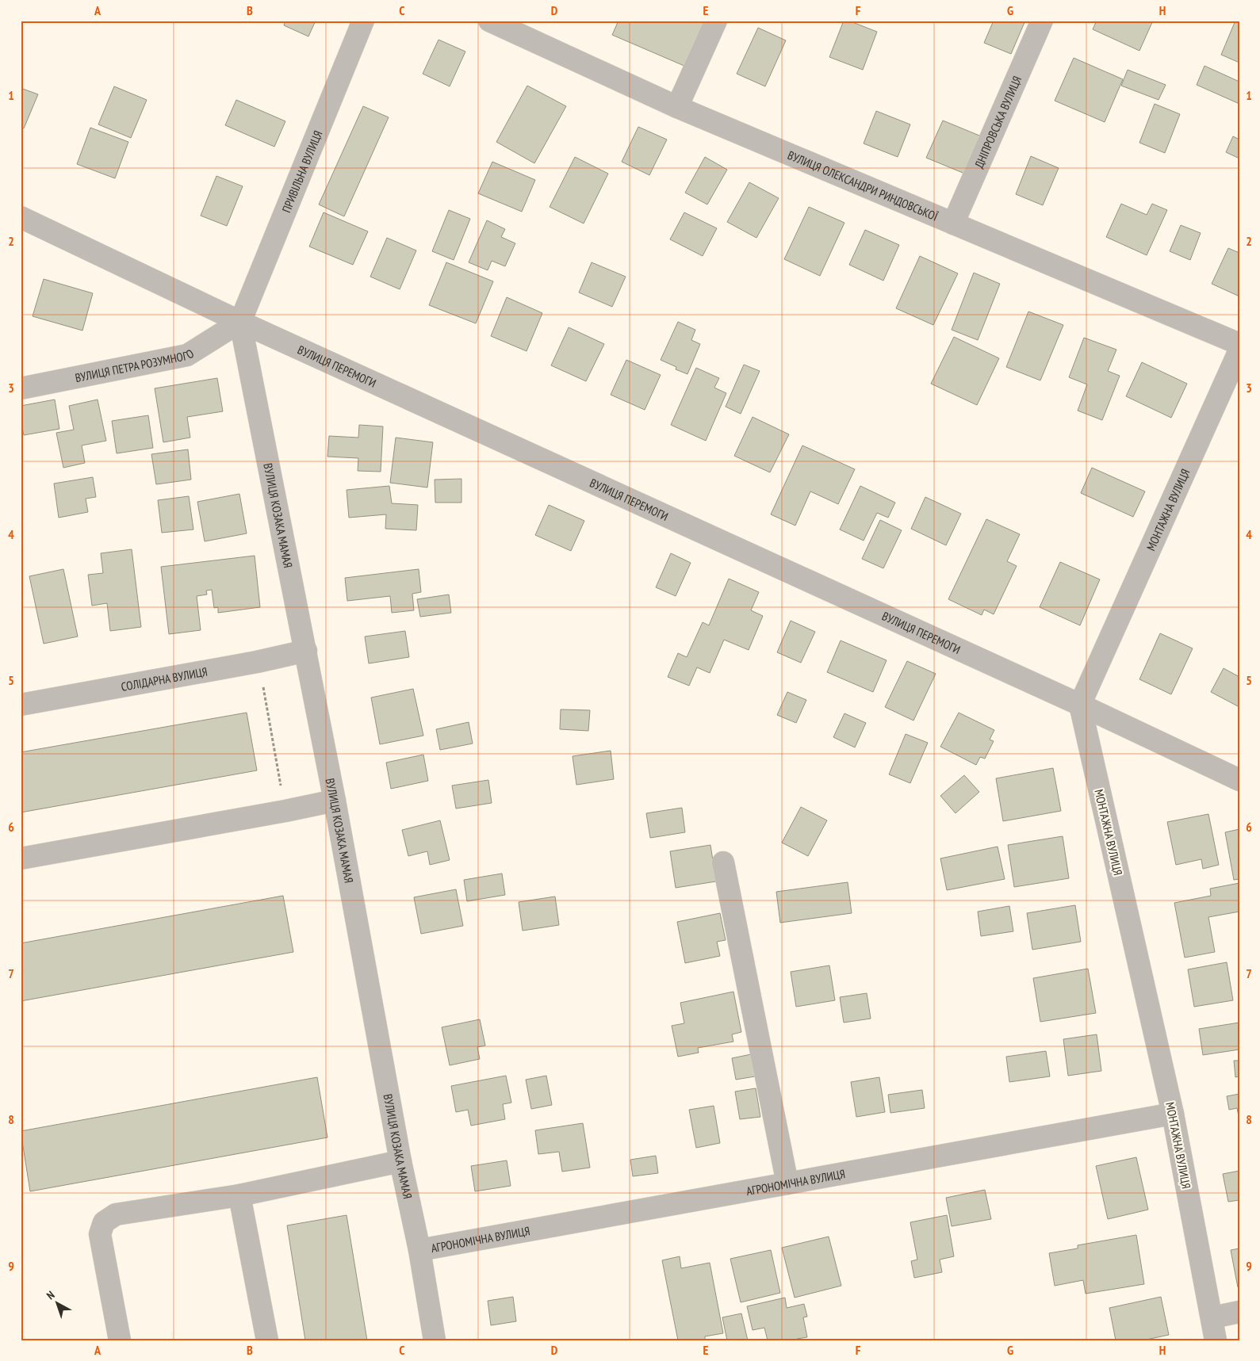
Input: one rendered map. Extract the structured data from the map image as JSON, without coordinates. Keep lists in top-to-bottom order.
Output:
{
  "streets": {
    "street": [
      "ДНІПРОВСЬКА ВУЛИЦЯ",
      "ПРИВІЛЬНА ВУЛИЦЯ",
      "ВУЛИЦЯ ОЛЕКСАНДРИ РИНДОВСЬКОЇ",
      "ВУЛИЦЯ ПЕТРА РОЗУМНОГО",
      "ВУЛИЦЯ ПЕРЕМОГИ",
      "МОНТАЖНА ВУЛИЦЯ",
      "ВУЛИЦЯ КОЗАКА МАМАЯ",
      "СОЛІДАРНА ВУЛИЦЯ",
      "АГРОНОМІЧНА ВУЛИЦЯ"
    ]
  },
  "crossings": [
    ["ДНІПРОВСЬКА ВУЛИЦЯ", "ВУЛИЦЯ ОЛЕКСАНДРИ РИНДОВСЬКОЇ"],
    ["ПРИВІЛЬНА ВУЛИЦЯ", "ВУЛИЦЯ ПЕТРА РОЗУМНОГО"],
    ["ПРИВІЛЬНА ВУЛИЦЯ", "ВУЛИЦЯ ПЕРЕМОГИ"],
    ["ПРИВІЛЬНА ВУЛИЦЯ", "ВУЛИЦЯ КОЗАКА МАМАЯ"],
    ["ВУЛИЦЯ ПЕТРА РОЗУМНОГО", "ВУЛИЦЯ ПЕРЕМОГИ"],
    ["ВУЛИЦЯ ПЕТРА РОЗУМНОГО", "ВУЛИЦЯ КОЗАКА МАМАЯ"],
    ["ВУЛИЦЯ ПЕРЕМОГИ", "МОНТАЖНА ВУЛИЦЯ"],
    ["ВУЛИЦЯ ПЕРЕМОГИ", "ВУЛИЦЯ КОЗАКА МАМАЯ"],
    ["МОНТАЖНА ВУЛИЦЯ", "АГРОНОМІЧНА ВУЛИЦЯ"],
    ["ВУЛИЦЯ КОЗАКА МАМАЯ", "СОЛІДАРНА ВУЛИЦЯ"],
    ["ВУЛИЦЯ КОЗАКА МАМАЯ", "АГРОНОМІЧНА ВУЛИЦЯ"]
  ],
  "north": "top left",
  "grid": {
    "columns": [
      "A",
      "B",
      "C",
      "D",
      "E",
      "F",
      "G",
      "H"
    ],
    "rows": [
      "1",
      "2",
      "3",
      "4",
      "5",
      "6",
      "7",
      "8",
      "9"
    ]
  }
}
